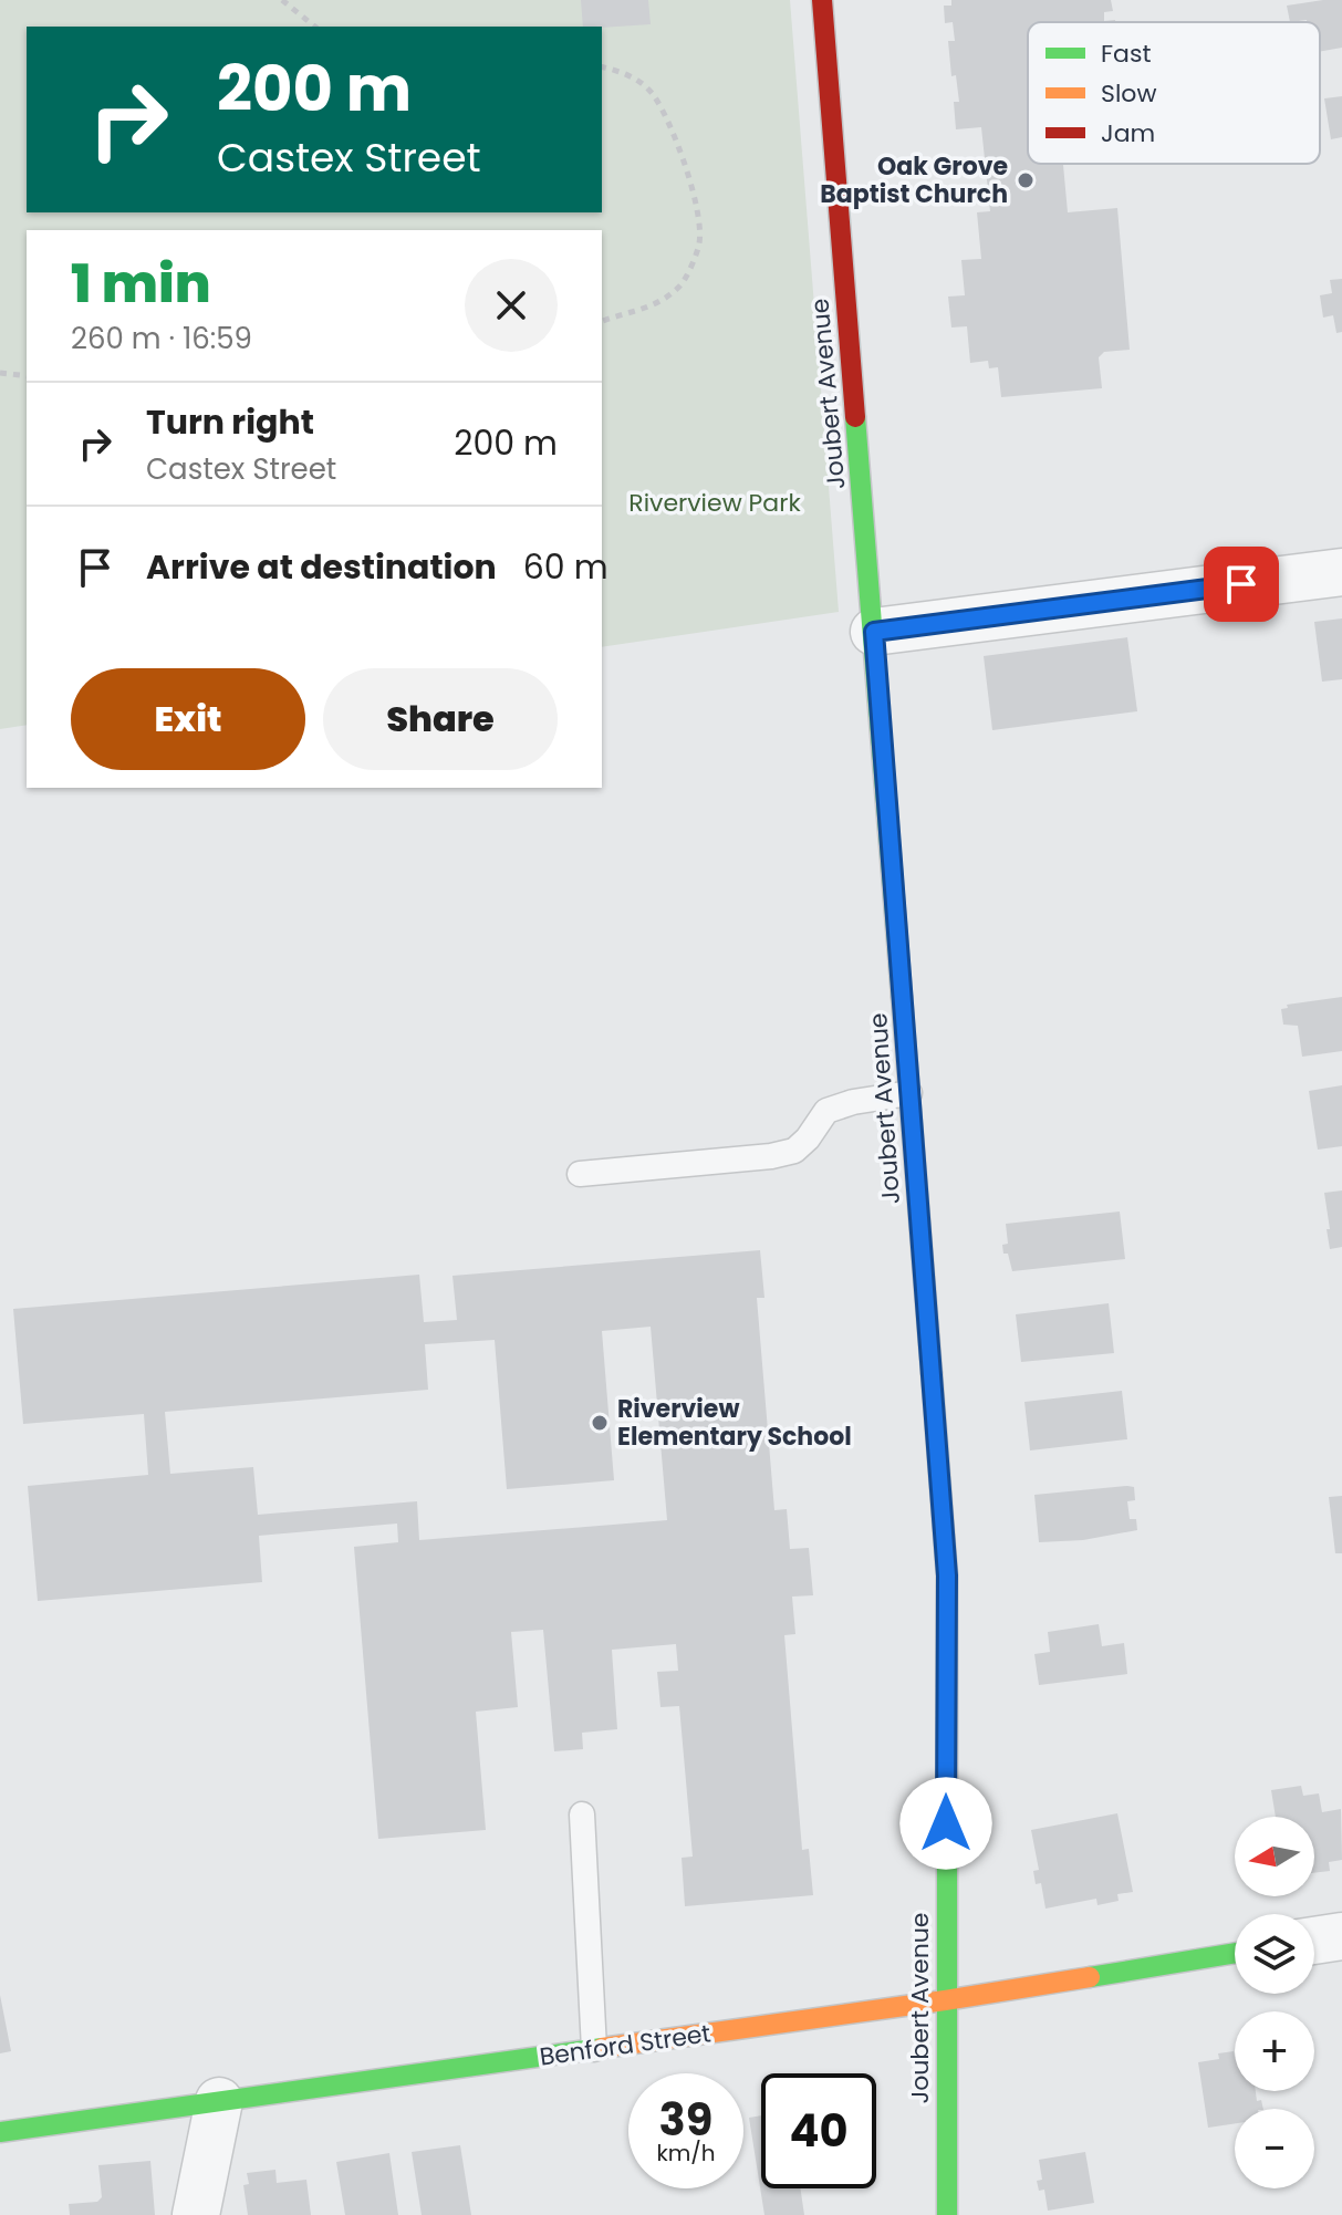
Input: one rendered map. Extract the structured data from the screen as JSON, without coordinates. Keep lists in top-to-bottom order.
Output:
{
  "streets": {
    "street": ["Joubert Avenue", "Benford Street"]
  },
  "crossings": [
    ["Joubert Avenue", "Benford Street"]
  ],
  "parks": ["Riverview Park"],
  "places": ["Oak Grove Baptist Church", "Riverview Elementary School"],
  "legend": ["Fast", "Slow", "Jam"],
  "north": "left",
  "page": {
    "turn": ["200 m", "Castex Street"],
    "heading": ["1 min", "260 m · 16:59"],
    "list": [
      {
        "name": "Turn right",
        "note": "Castex Street",
        "value": "200 m"
      },
      {
        "name": "Arrive at destination",
        "value": "60 m"
      }
    ],
    "buttons": ["Exit", "Share"],
    "map_buttons": ["+", "−"],
    "speed": "39 km/h",
    "limit": "40"
  }
}
